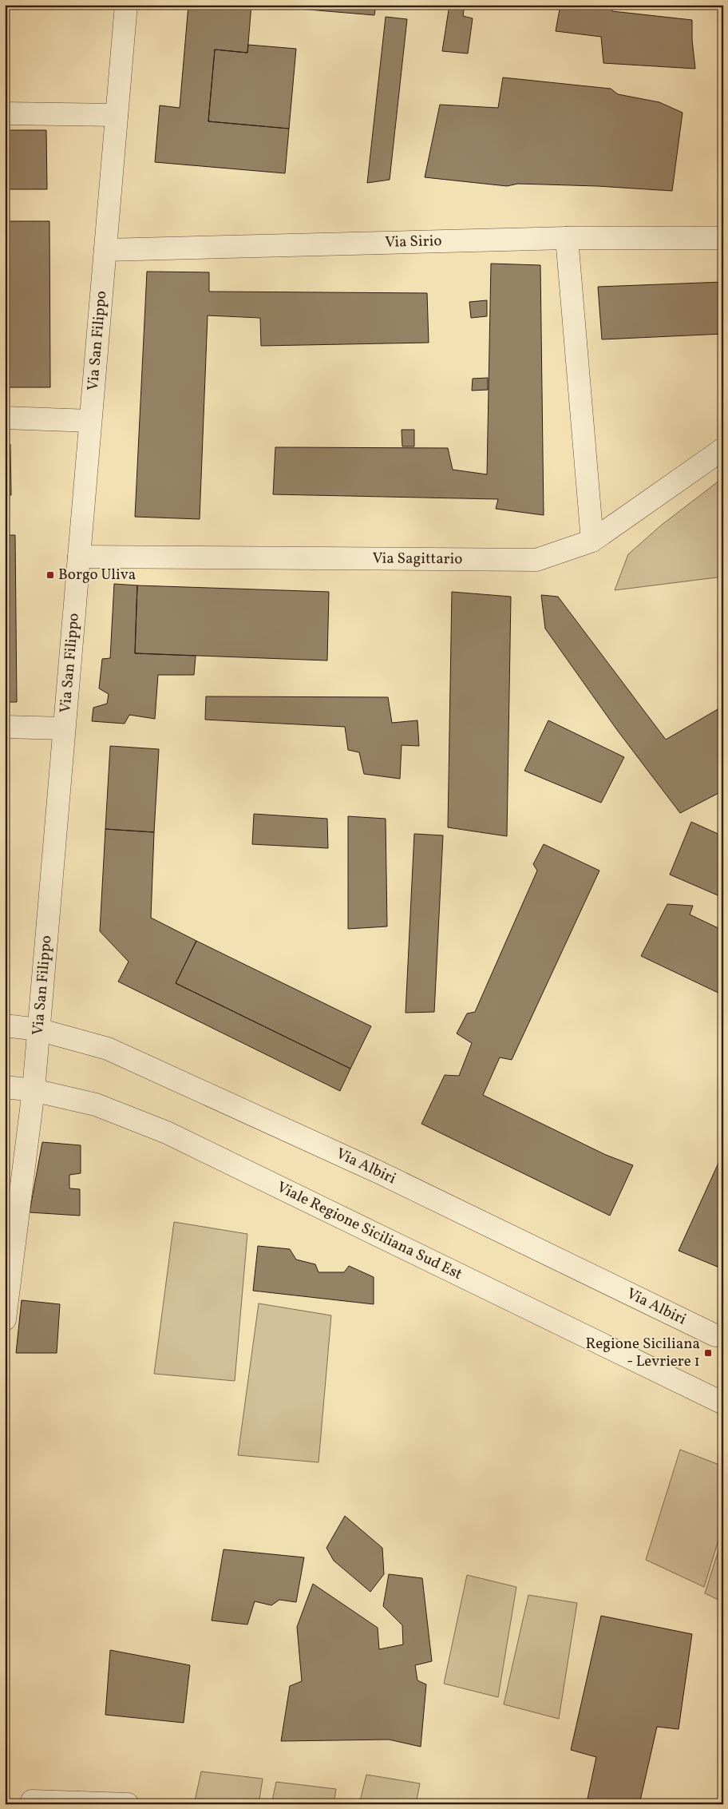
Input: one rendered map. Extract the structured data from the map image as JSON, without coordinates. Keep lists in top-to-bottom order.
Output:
{
  "streets": {
    "street": [
      "Via Sirio",
      "Via San Filippo",
      "Via Sagittario",
      "Via Albiri",
      "Viale Regione Siciliana Sud Est"
    ]
  },
  "crossings": [
    ["Via Sirio", "Via San Filippo"],
    ["Via San Filippo", "Via Sagittario"],
    ["Via San Filippo", "Via Albiri"],
    ["Via San Filippo", "Viale Regione Siciliana Sud Est"]
  ],
  "places": {
    "transit": ["Borgo Uliva", "Regione Siciliana - Levriere 1"]
  }
}
